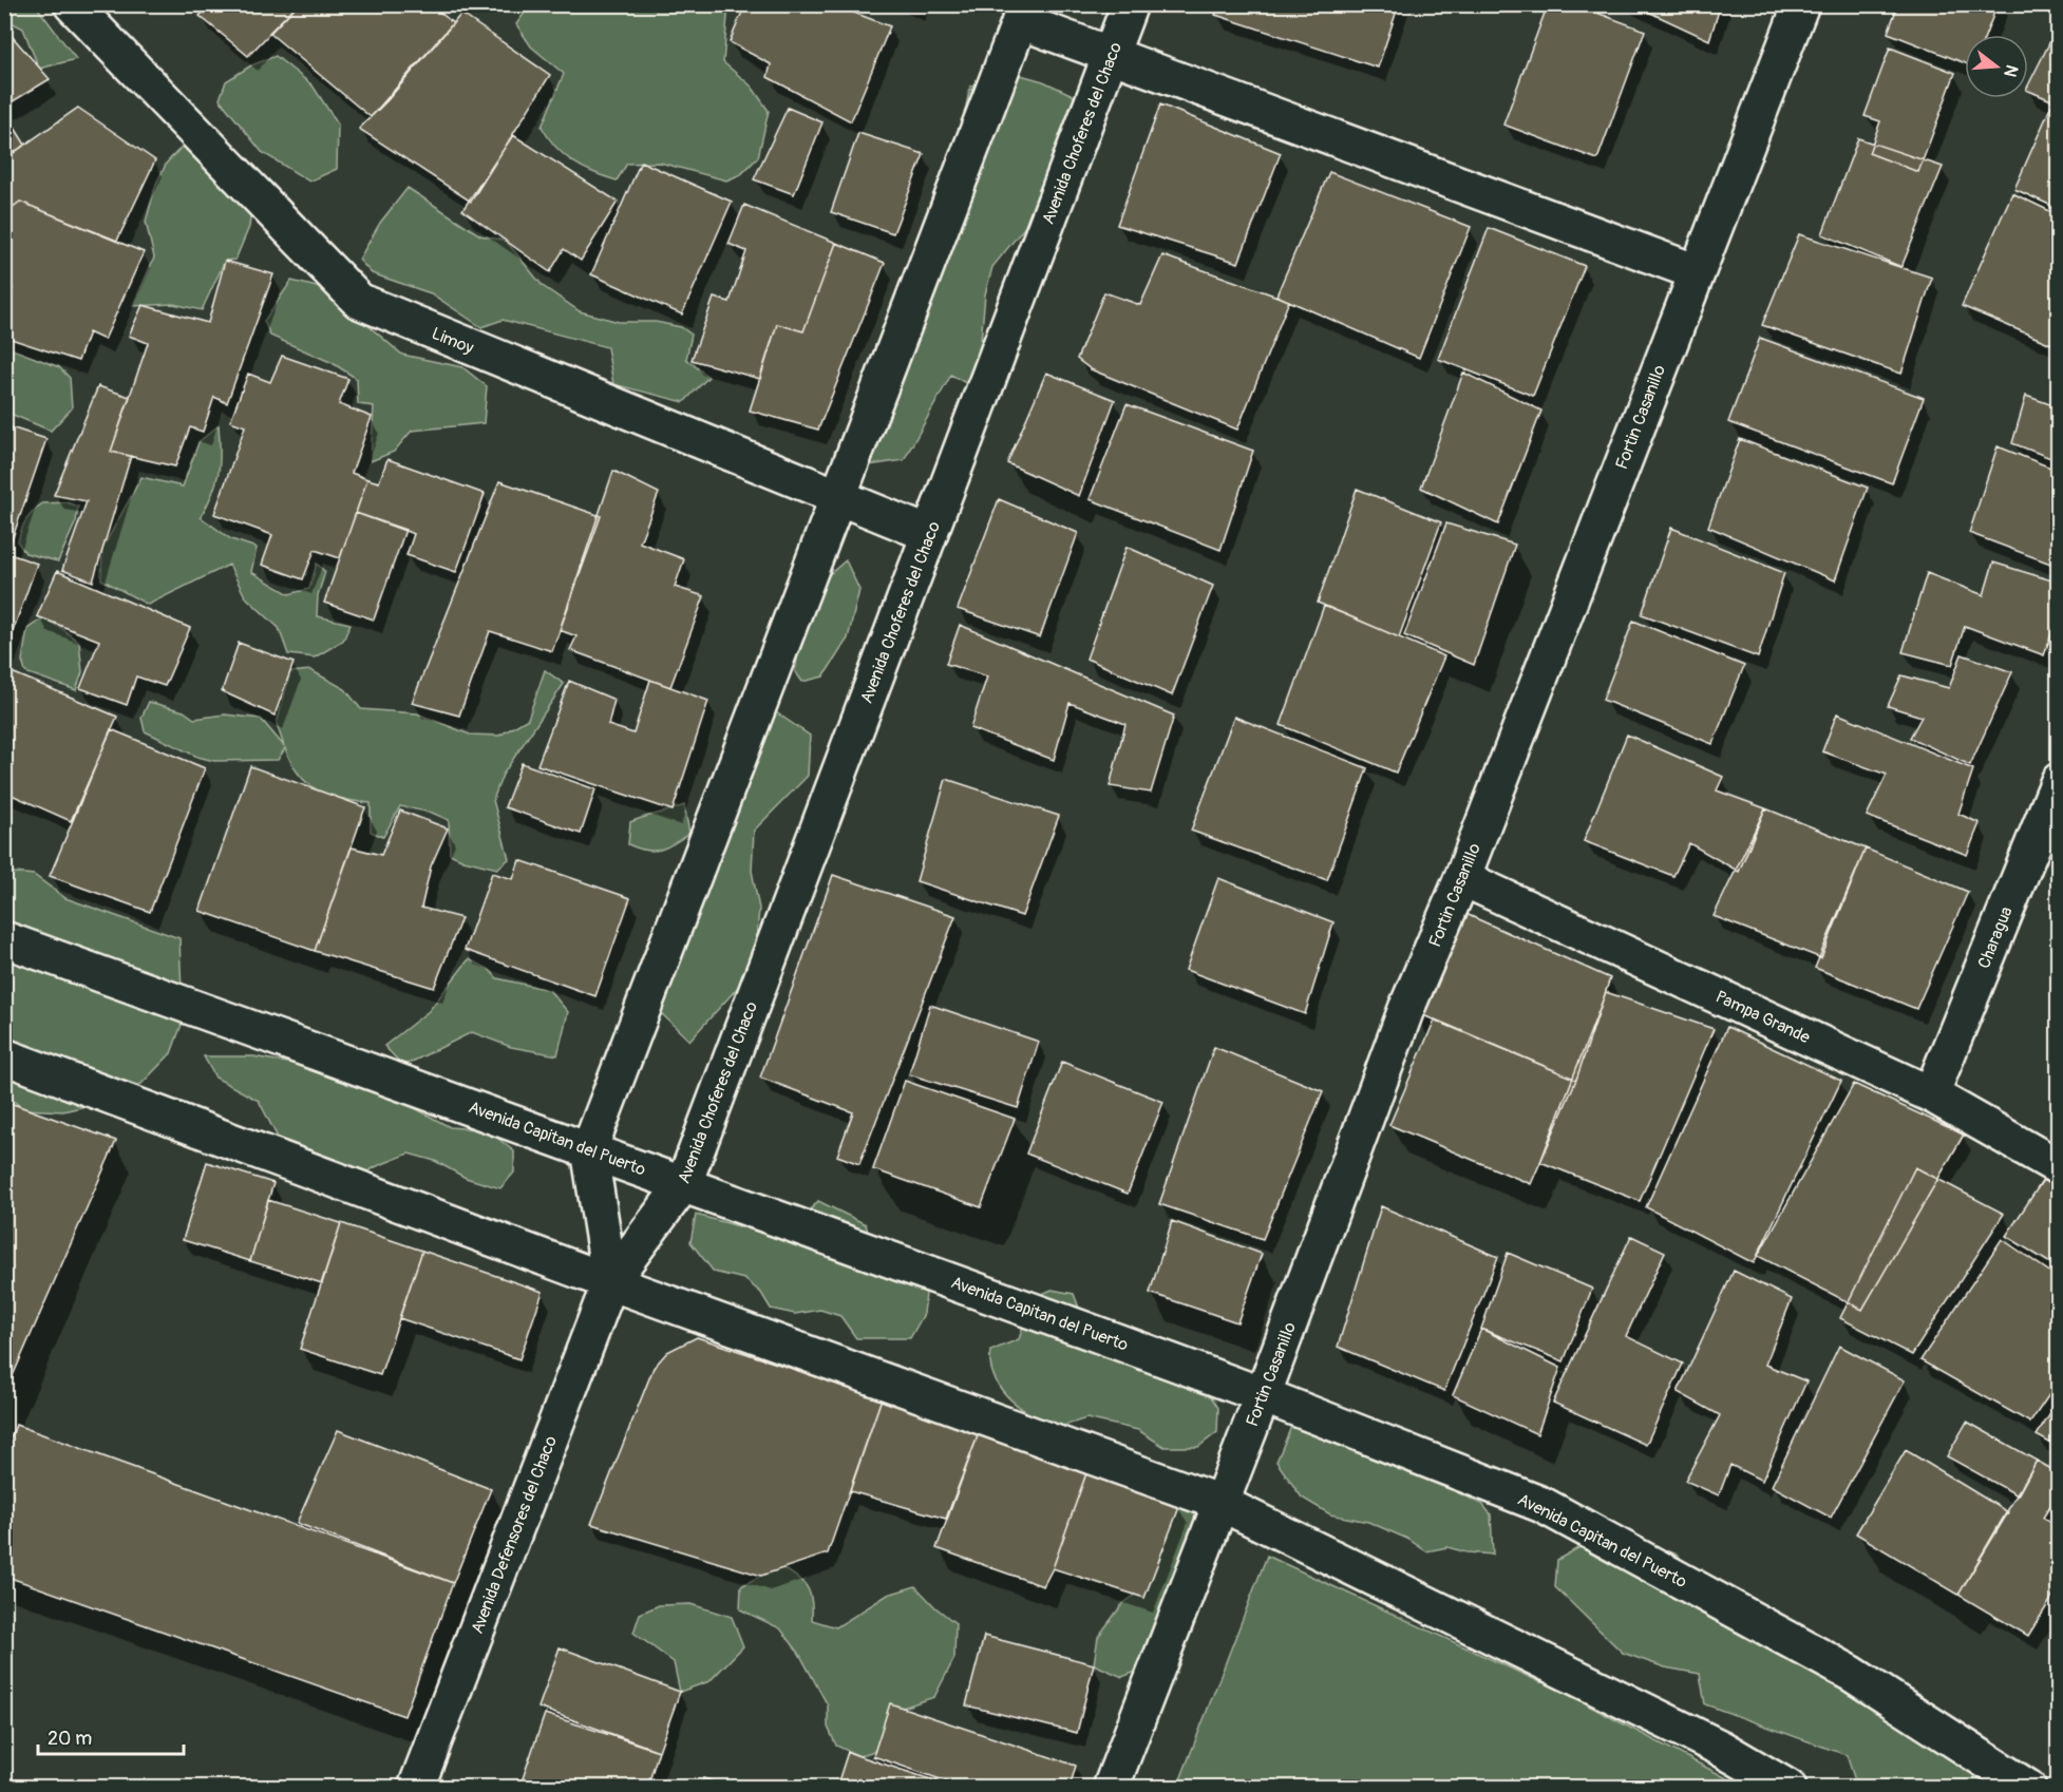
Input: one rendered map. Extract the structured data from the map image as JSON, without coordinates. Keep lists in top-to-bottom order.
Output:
{
  "streets": {
    "street": [
      "Avenida Choferes del Chaco",
      "Limoy",
      "Fortin Casanillo",
      "Charagua",
      "Pampa Grande",
      "Avenida Capitan del Puerto",
      "Avenida Defensores del Chaco"
    ]
  },
  "crossings": [
    ["Avenida Choferes del Chaco", "Limoy"],
    ["Avenida Choferes del Chaco", "Avenida Capitan del Puerto"],
    ["Avenida Choferes del Chaco", "Avenida Defensores del Chaco"],
    ["Fortin Casanillo", "Pampa Grande"],
    ["Fortin Casanillo", "Avenida Capitan del Puerto"],
    ["Charagua", "Pampa Grande"]
  ],
  "scale_bar": "20 m",
  "north": "right"
}
